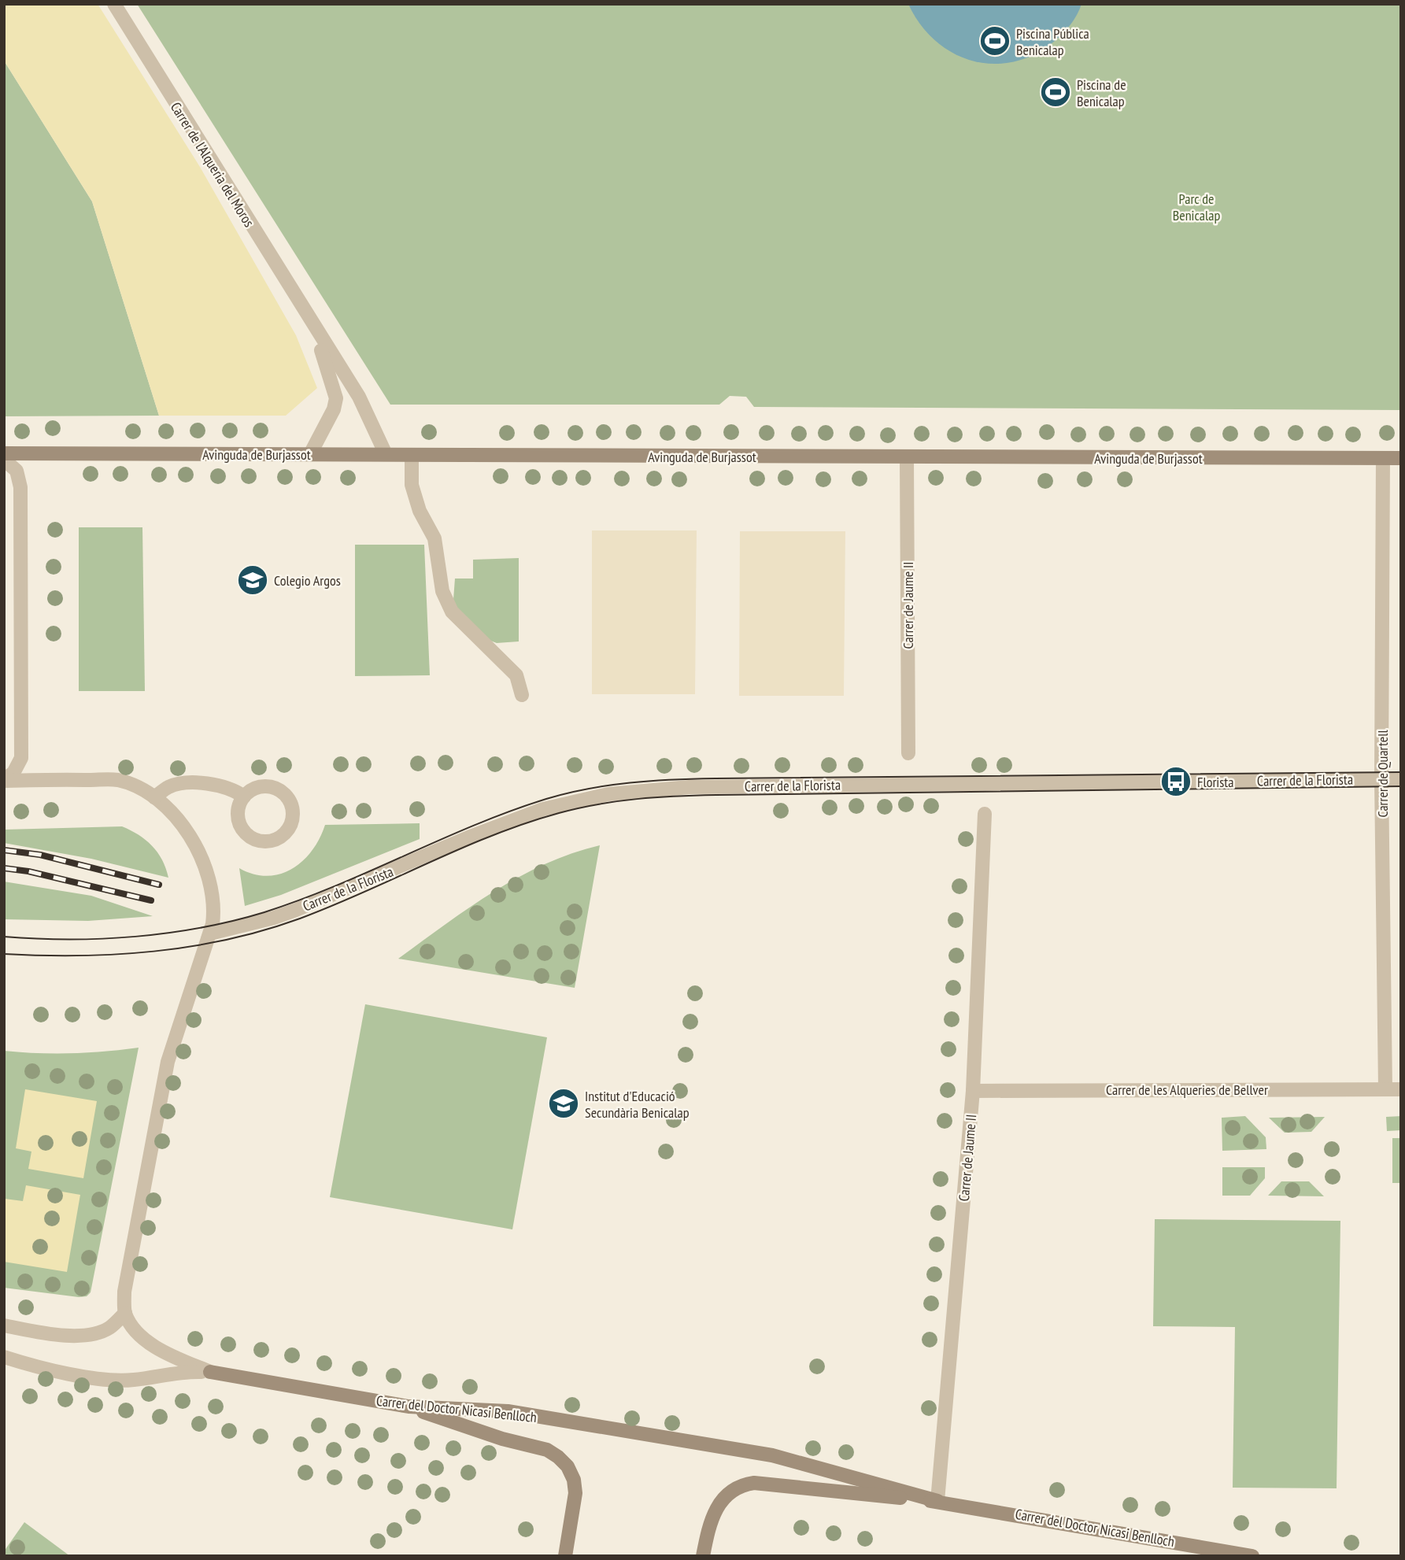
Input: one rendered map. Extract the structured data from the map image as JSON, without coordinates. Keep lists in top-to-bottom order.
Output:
{
  "streets": {
    "street": [
      "Carrer de l'Alqueria del Moros",
      "Avinguda de Burjassot",
      "Carrer de Jaume II",
      "Carrer de Quartell",
      "Carrer de la Florista",
      "Carrer de les Alqueries de Bellver",
      "Carrer del Doctor Nicasi Benlloch"
    ]
  },
  "crossings": [
    ["Carrer de l'Alqueria del Moros", "Avinguda de Burjassot"],
    ["Avinguda de Burjassot", "Carrer de Jaume II"],
    ["Avinguda de Burjassot", "Carrer de Quartell"],
    ["Carrer de Jaume II", "Carrer de les Alqueries de Bellver"],
    ["Carrer de Jaume II", "Carrer del Doctor Nicasi Benlloch"],
    ["Carrer de Quartell", "Carrer de la Florista"],
    ["Carrer de Quartell", "Carrer de les Alqueries de Bellver"]
  ],
  "parks": ["Parc de Benicalap"],
  "places": {
    "sports": ["Piscina Pública Benicalap", "Piscina de Benicalap"],
    "school or university": ["Colegio Argos", "Institut d'Educació Secundària Benicalap"],
    "bus stop": ["Florista"]
  }
}
